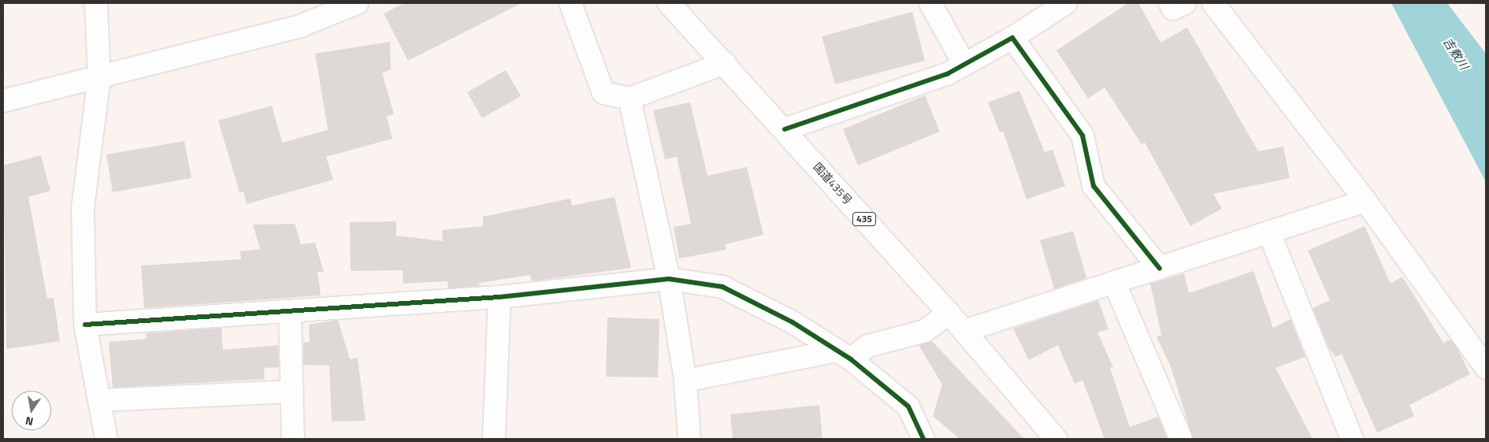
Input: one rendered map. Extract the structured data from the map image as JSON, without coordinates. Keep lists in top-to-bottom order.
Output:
{
  "streets": {
    "main road": ["国道435号", "435"]
  },
  "water": ["吉敷川"],
  "north": "bottom"
}
